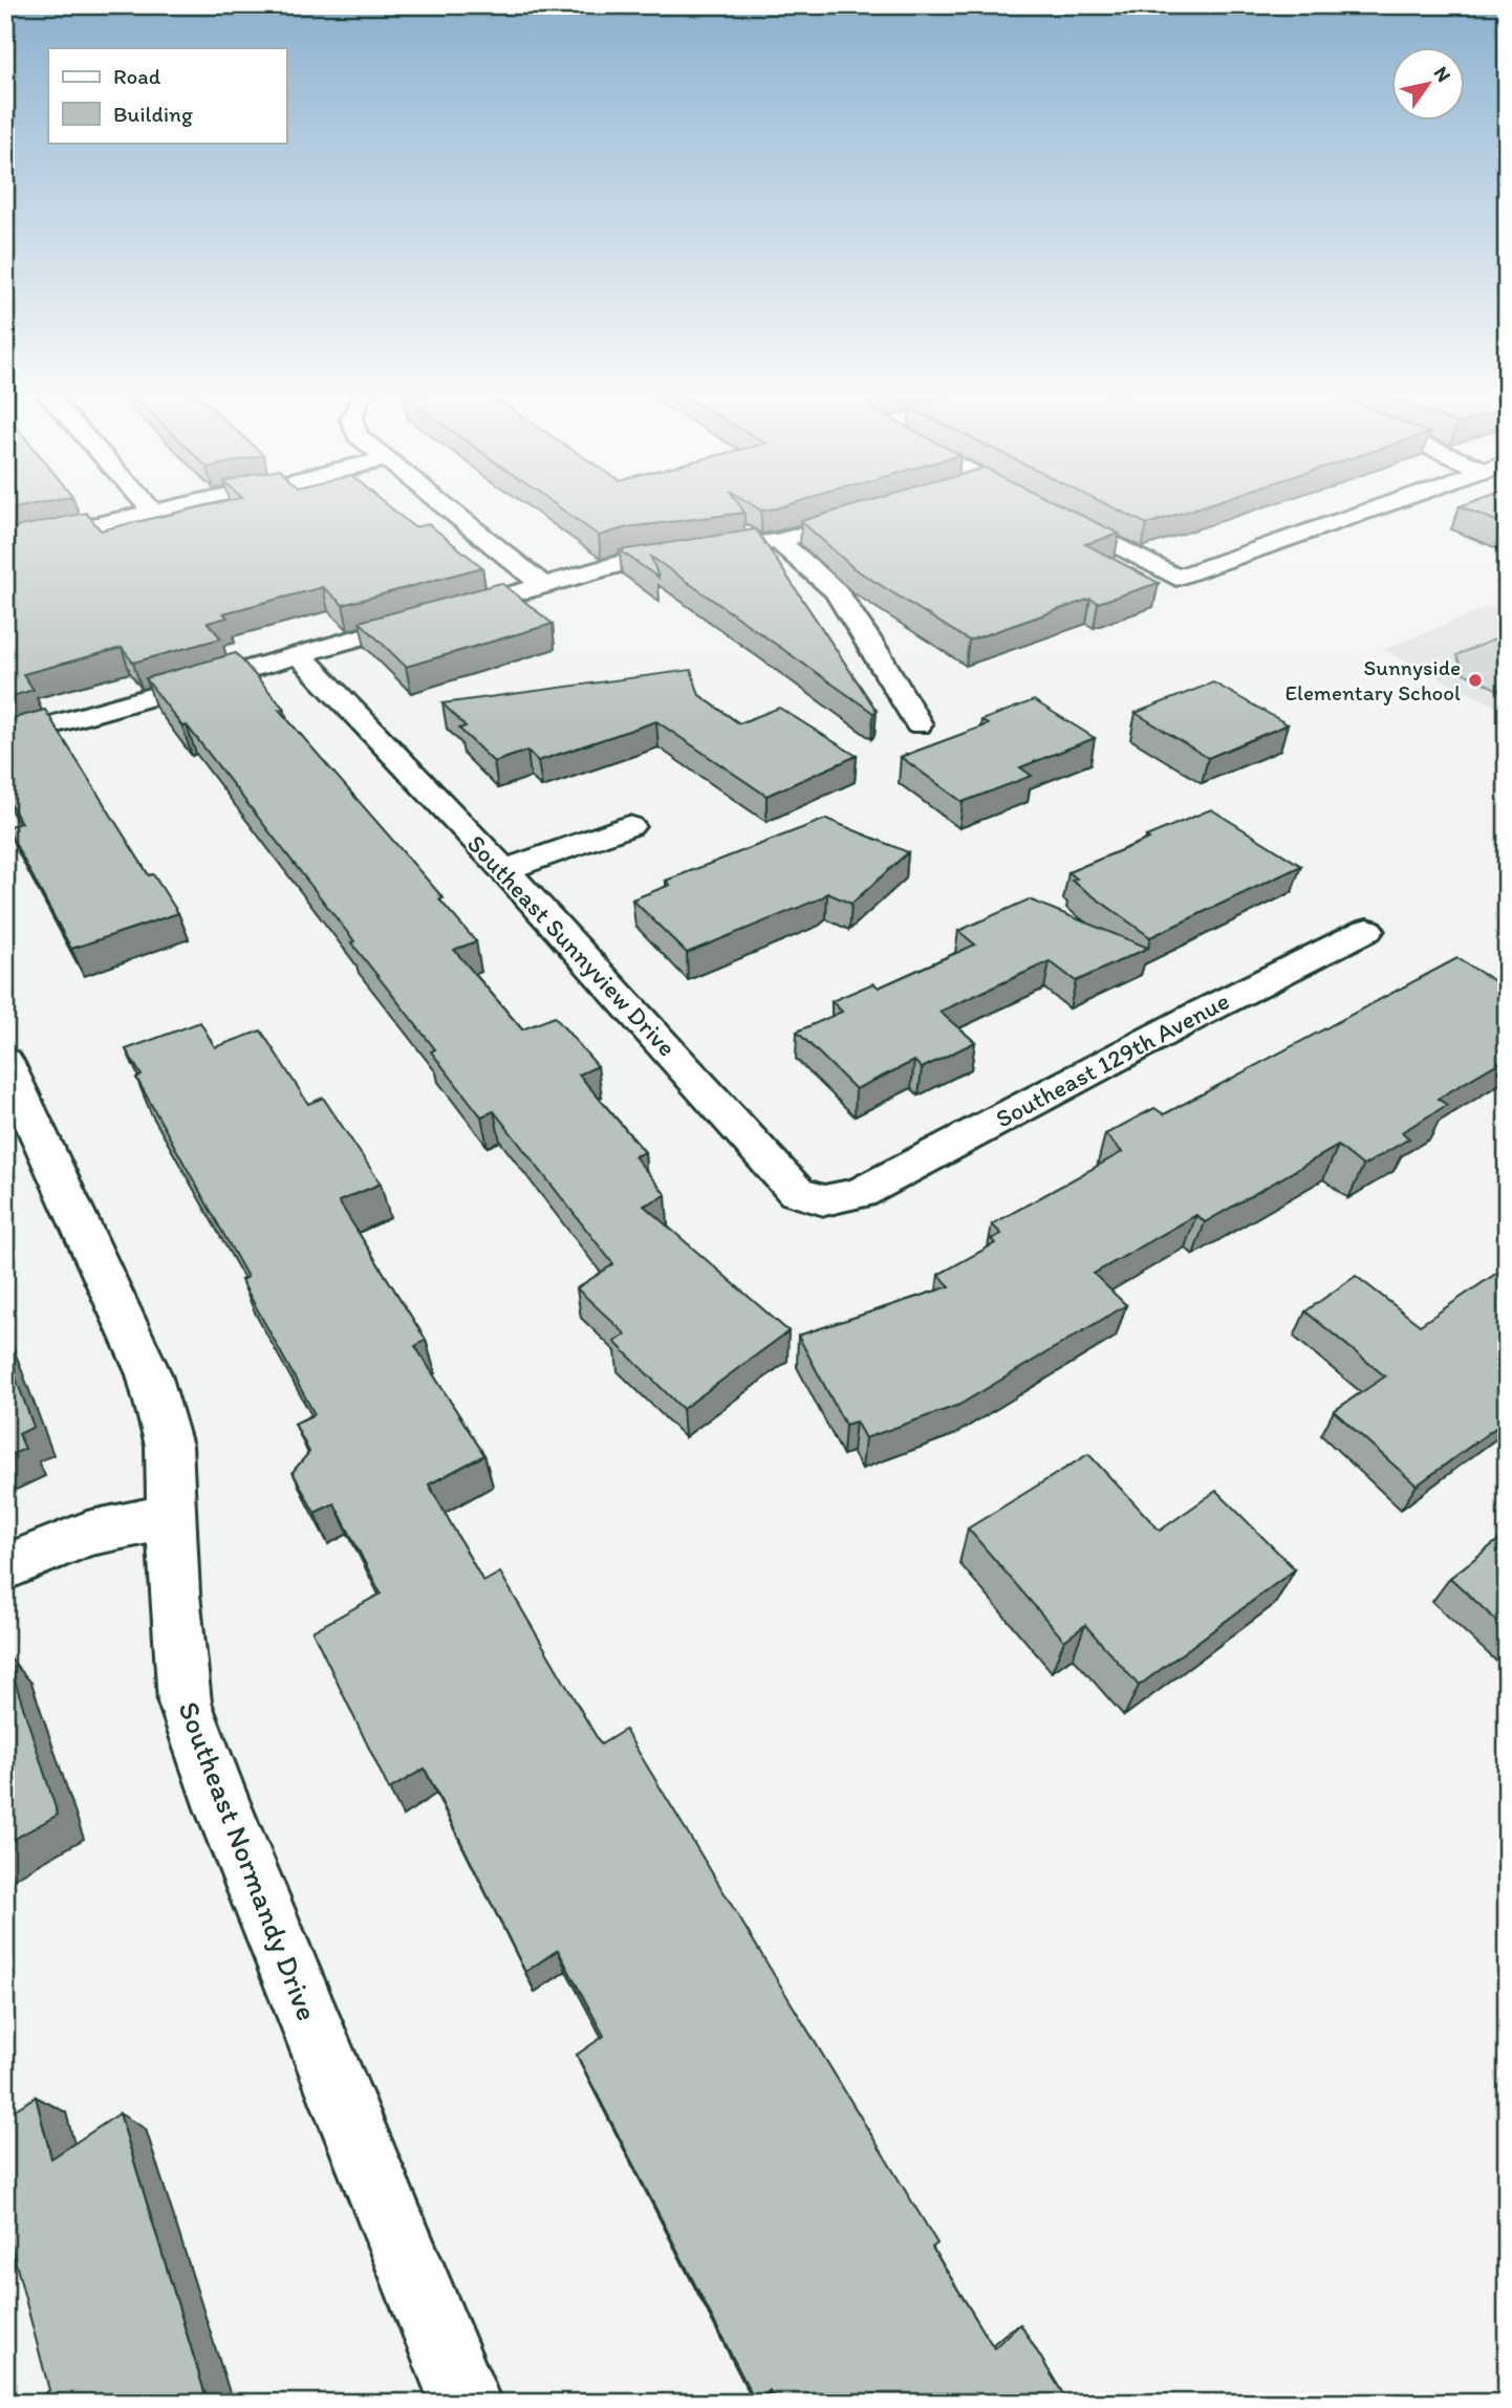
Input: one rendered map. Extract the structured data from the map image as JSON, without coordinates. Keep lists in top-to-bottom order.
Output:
{
  "streets": {
    "street": ["Southeast Sunnyview Drive", "Southeast 129th Avenue", "Southeast Normandy Drive"]
  },
  "crossings": [
    ["Southeast Sunnyview Drive", "Southeast 129th Avenue"]
  ],
  "places": ["Sunnyside Elementary School"],
  "legend": ["Road", "Building"],
  "north": "top right"
}
